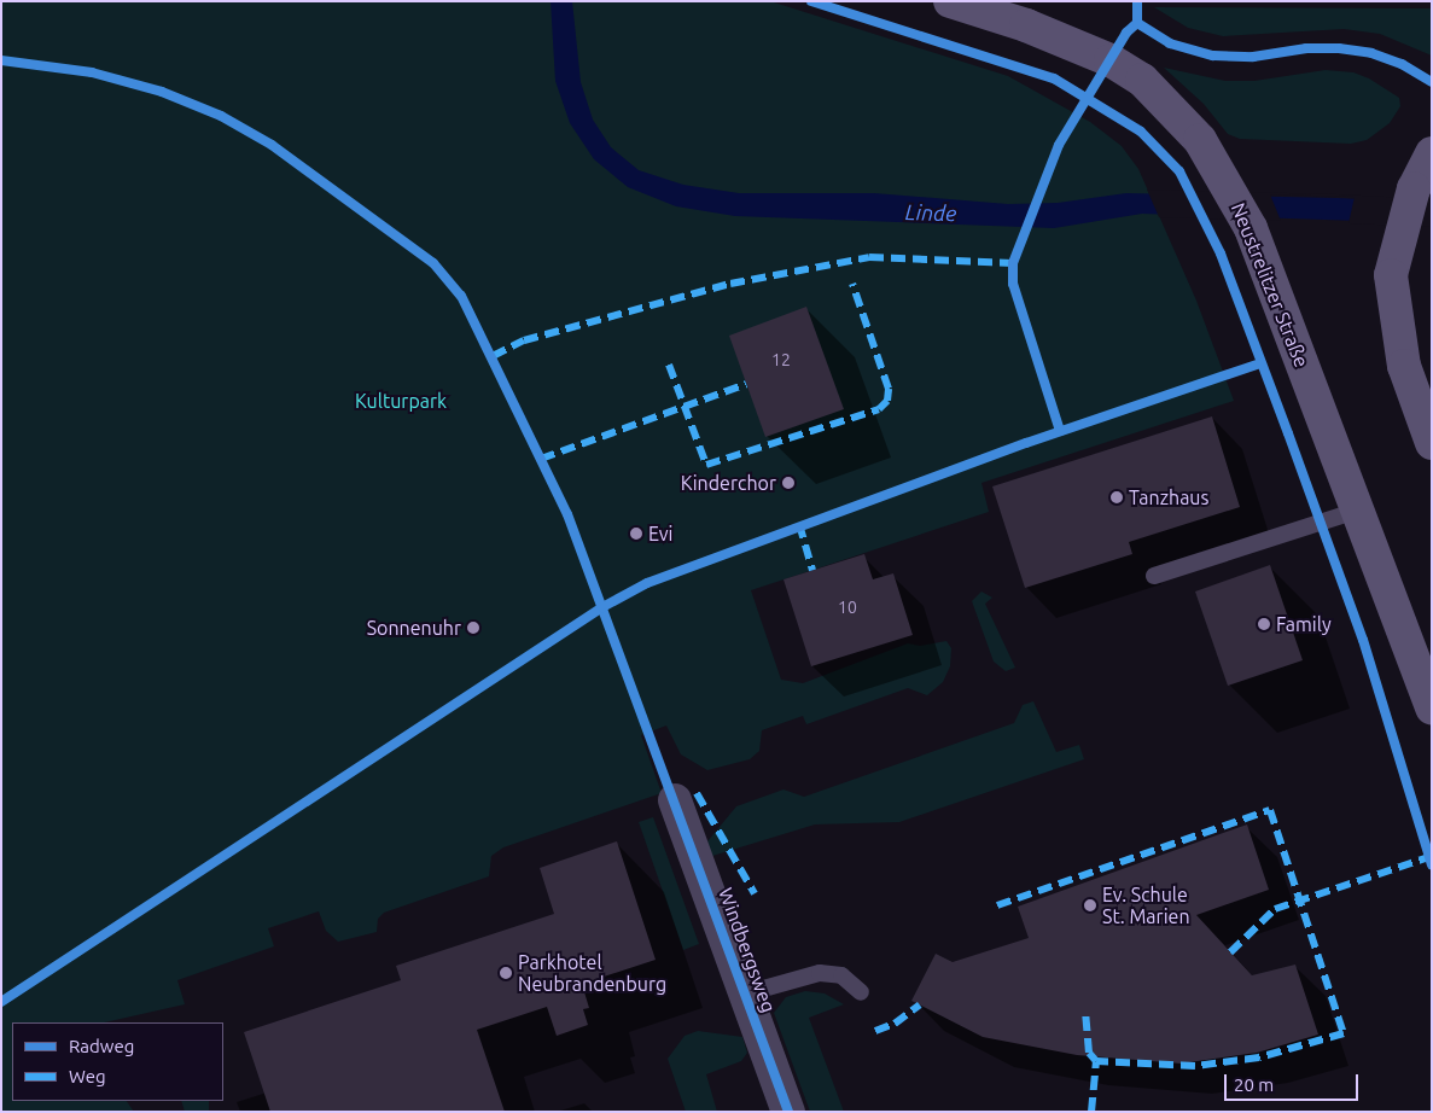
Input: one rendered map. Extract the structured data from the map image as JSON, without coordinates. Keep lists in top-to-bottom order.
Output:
{
  "streets": {
    "main road": ["Neustrelitzer Straße"],
    "street": ["Windbergsweg"]
  },
  "water": ["Linde"],
  "parks": ["Kulturpark"],
  "places": [
    "Kinderchor",
    "Tanzhaus",
    "Evi",
    "Family",
    "Sonnenuhr",
    "Ev. Schule St. Marien",
    "Parkhotel Neubrandenburg"
  ],
  "house_numbers": ["12", "10"],
  "legend": ["Radweg", "Weg"],
  "scale_bar": "20 m"
}
